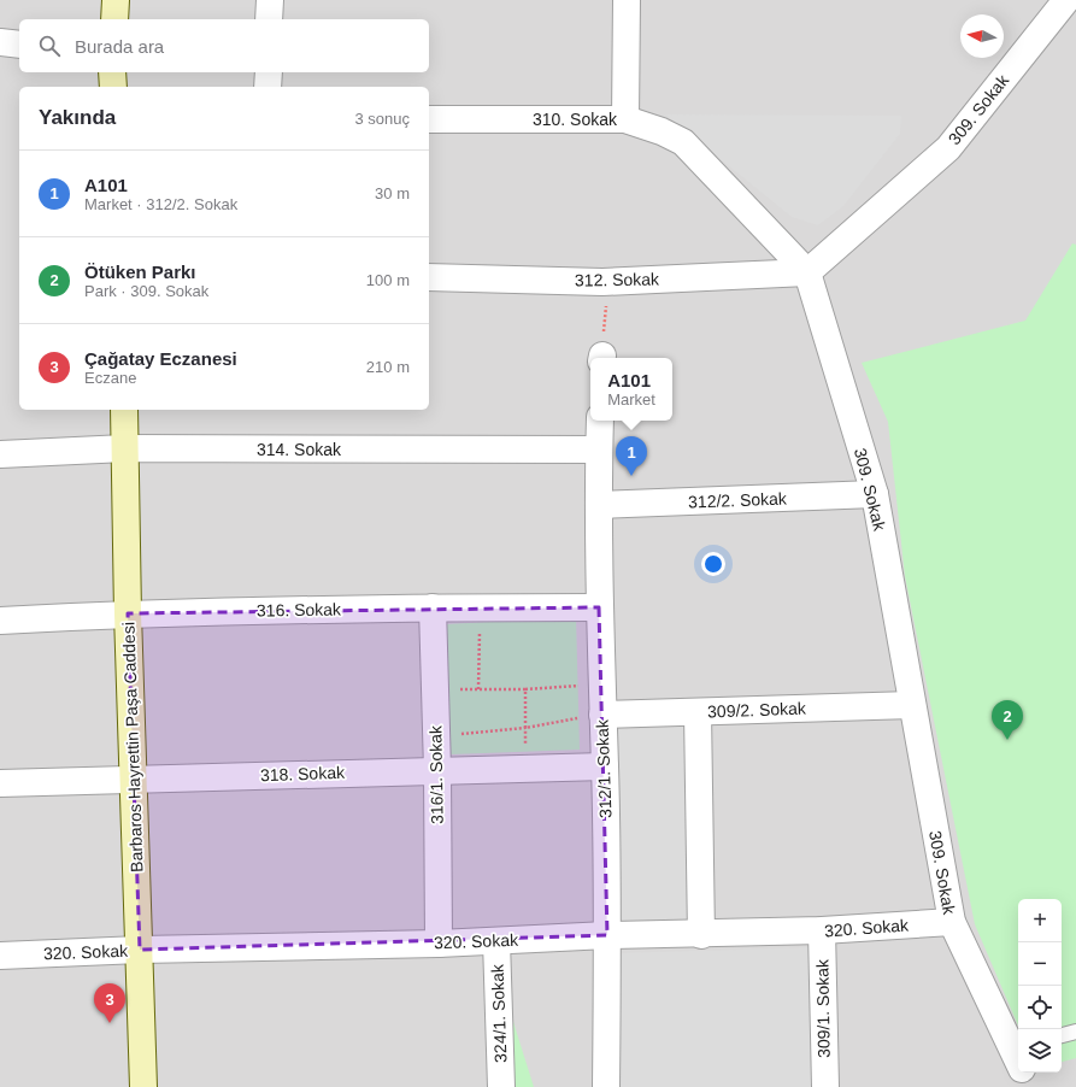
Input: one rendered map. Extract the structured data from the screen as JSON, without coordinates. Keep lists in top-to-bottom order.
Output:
{
  "streets": {
    "main road": ["Barbaros Hayrettin Paşa Caddesi"],
    "street": [
      "309. Sokak",
      "310. Sokak",
      "312. Sokak",
      "314. Sokak",
      "312/2. Sokak",
      "316. Sokak",
      "309/2. Sokak",
      "312/1. Sokak",
      "318. Sokak",
      "316/1. Sokak",
      "320. Sokak",
      "309/1. Sokak",
      "324/1. Sokak"
    ]
  },
  "crossings": [
    ["309. Sokak", "310. Sokak"],
    ["309. Sokak", "312. Sokak"],
    ["309. Sokak", "312/2. Sokak"],
    ["309. Sokak", "309/2. Sokak"],
    ["309. Sokak", "320. Sokak"],
    ["310. Sokak", "312. Sokak"],
    ["314. Sokak", "Barbaros Hayrettin Paşa Caddesi"],
    ["314. Sokak", "312/1. Sokak"],
    ["312/2. Sokak", "312/1. Sokak"],
    ["316. Sokak", "Barbaros Hayrettin Paşa Caddesi"],
    ["316. Sokak", "312/1. Sokak"],
    ["316. Sokak", "316/1. Sokak"],
    ["309/2. Sokak", "312/1. Sokak"],
    ["Barbaros Hayrettin Paşa Caddesi", "318. Sokak"],
    ["Barbaros Hayrettin Paşa Caddesi", "320. Sokak"],
    ["312/1. Sokak", "318. Sokak"],
    ["312/1. Sokak", "320. Sokak"],
    ["318. Sokak", "316/1. Sokak"],
    ["316/1. Sokak", "320. Sokak"],
    ["320. Sokak", "309/1. Sokak"],
    ["320. Sokak", "324/1. Sokak"]
  ],
  "north": "left",
  "page": {
    "search": "Burada ara",
    "heading": ["Yakında", "3 sonuç"],
    "list": [
      {
        "mark": "1",
        "name": "A101",
        "note": "Market · 312/2. Sokak",
        "value": "30 m"
      },
      {
        "mark": "2",
        "name": "Ötüken Parkı",
        "note": "Park · 309. Sokak",
        "value": "100 m"
      },
      {
        "mark": "3",
        "name": "Çağatay Eczanesi",
        "note": "Eczane",
        "value": "210 m"
      }
    ],
    "popup": ["A101", "Market"],
    "pins": ["1", "2", "3"],
    "map_buttons": ["+", "−"]
  }
}
